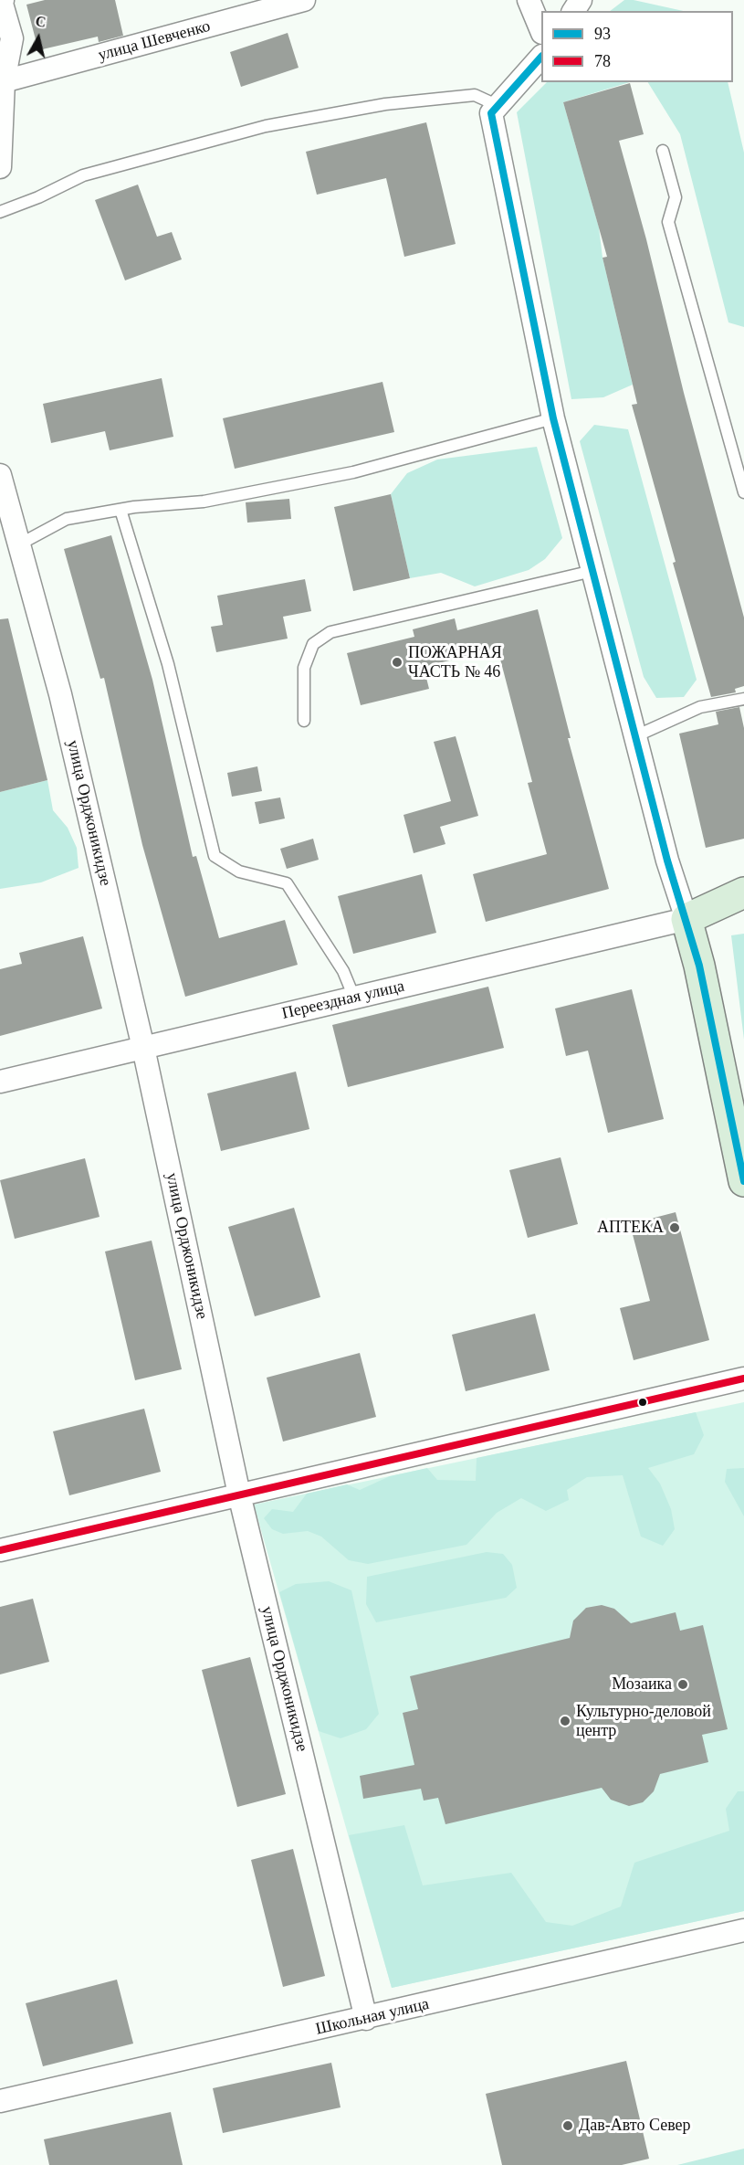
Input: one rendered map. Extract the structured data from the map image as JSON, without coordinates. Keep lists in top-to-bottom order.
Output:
{
  "streets": {
    "street": [
      "улица Шевченко",
      "улица Орджоникидзе",
      "Переездная улица",
      "Школьная улица"
    ]
  },
  "crossings": [
    ["улица Орджоникидзе", "Переездная улица"],
    ["улица Орджоникидзе", "Школьная улица"]
  ],
  "places": [
    "ПОЖАРНАЯ ЧАСТЬ № 46",
    "АПТЕКА",
    "Мозаика",
    "Культурно-деловой центр",
    "Дав-Авто Север"
  ],
  "lines": ["transit line 93", "transit line 78"],
  "legend": ["93", "78"],
  "north": "top"
}
